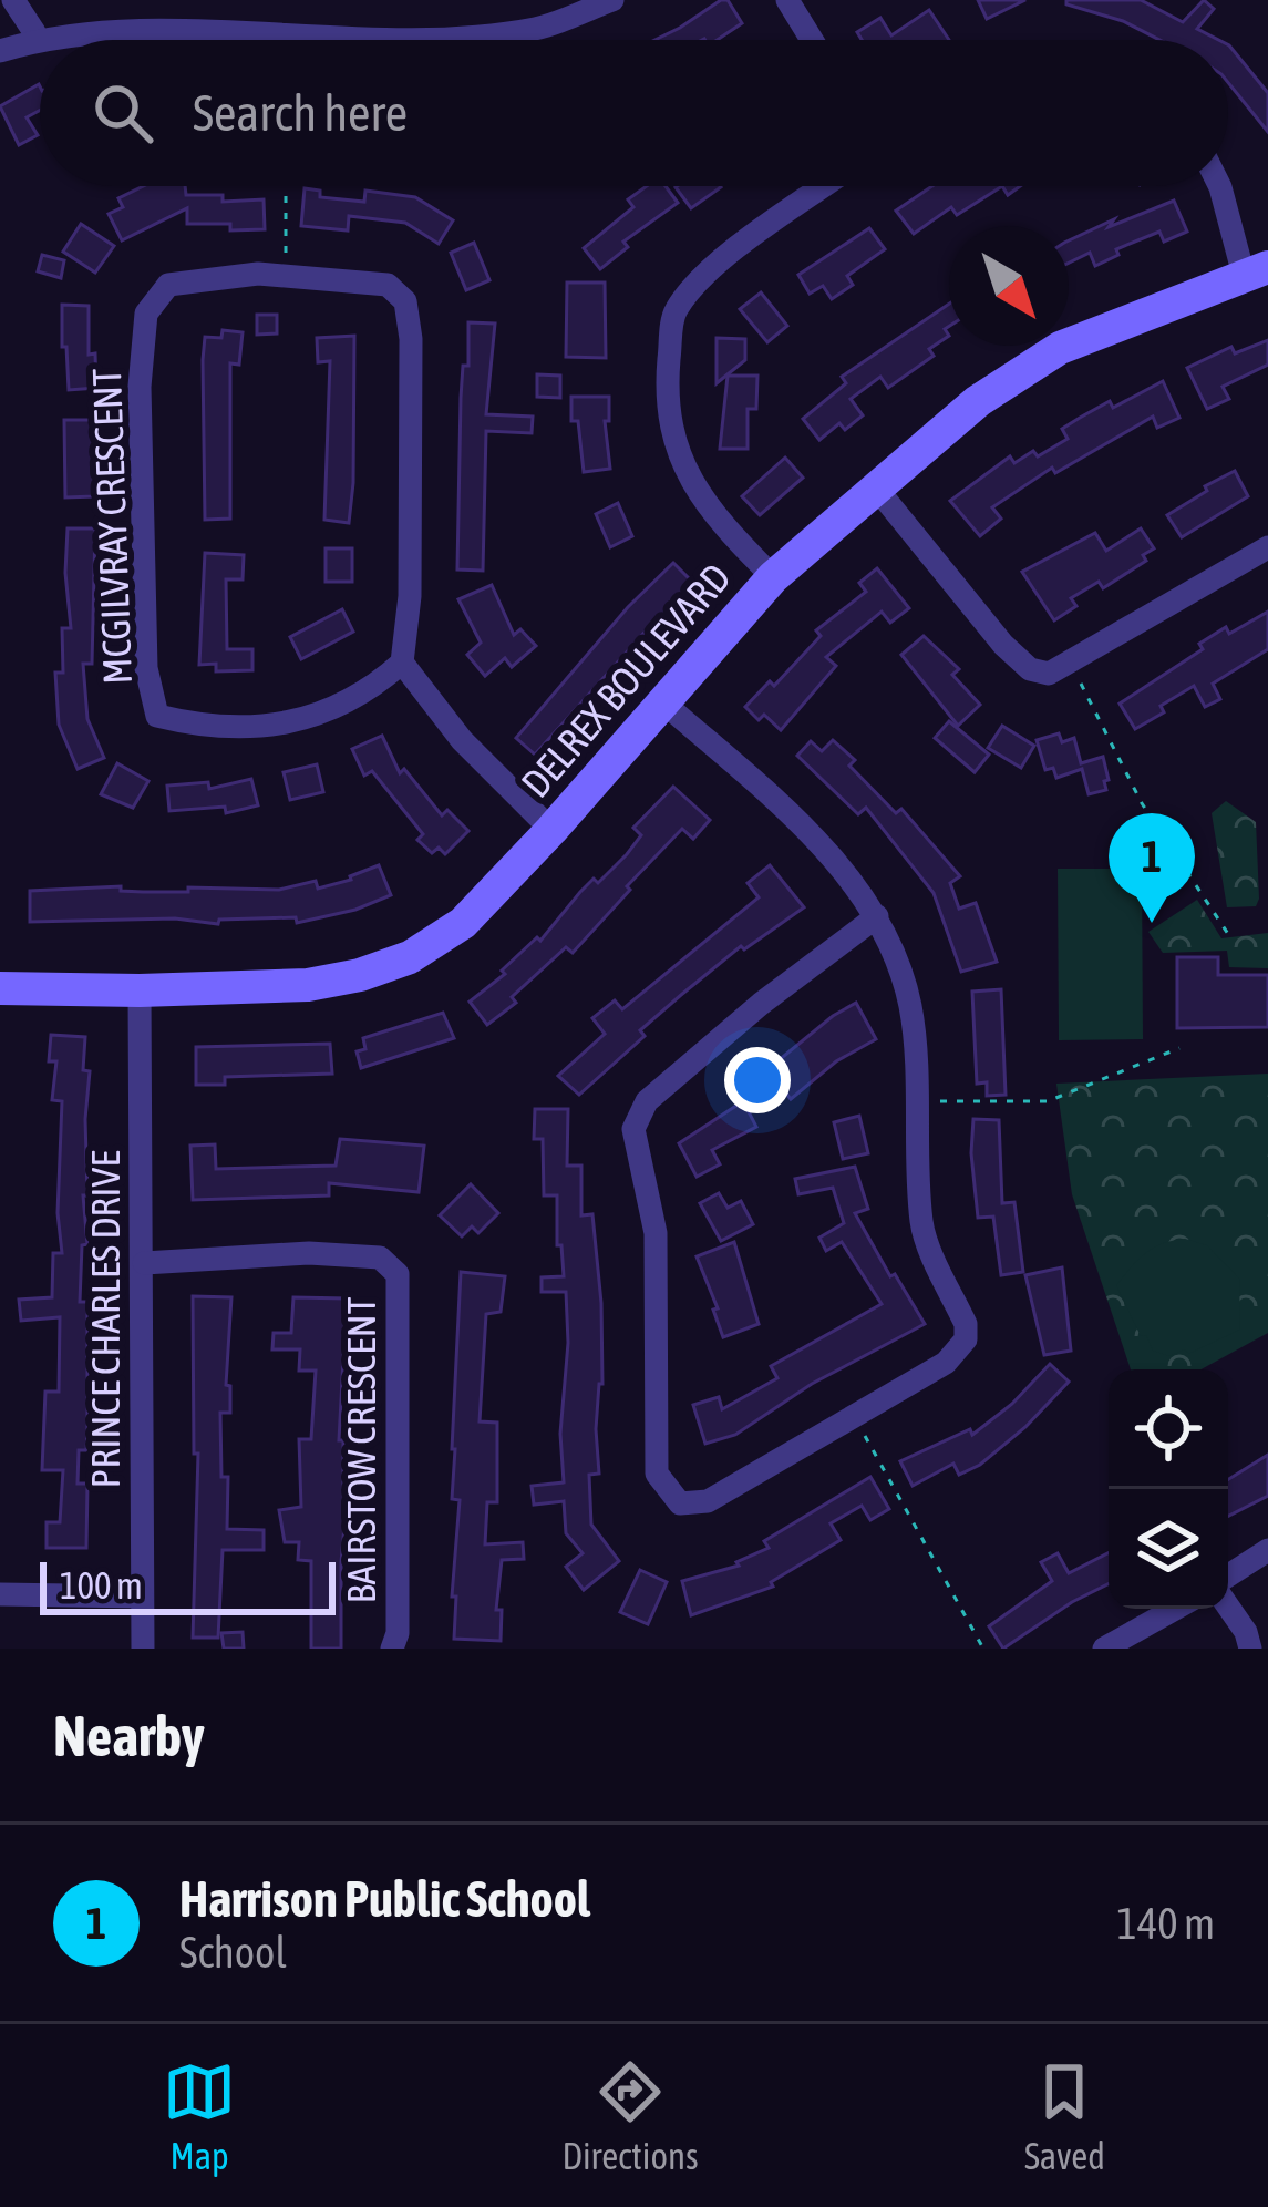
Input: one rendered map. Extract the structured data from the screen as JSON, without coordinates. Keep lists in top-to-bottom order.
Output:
{
  "streets": {
    "street": [
      "MCGILVRAY CRESCENT",
      "DELREX BOULEVARD",
      "PRINCE CHARLES DRIVE",
      "BAIRSTOW CRESCENT"
    ]
  },
  "crossings": [
    ["DELREX BOULEVARD", "PRINCE CHARLES DRIVE"],
    ["PRINCE CHARLES DRIVE", "BAIRSTOW CRESCENT"]
  ],
  "scale_bar": "100 m",
  "north": "bottom right",
  "page": {
    "search": "Search here",
    "pins": "1",
    "scale": "100 m",
    "heading": "Nearby",
    "list": [
      {
        "mark": "1",
        "name": "Harrison Public School",
        "note": "School",
        "value": "140 m"
      }
    ],
    "nav": ["Map", "Directions", "Saved"]
  }
}
